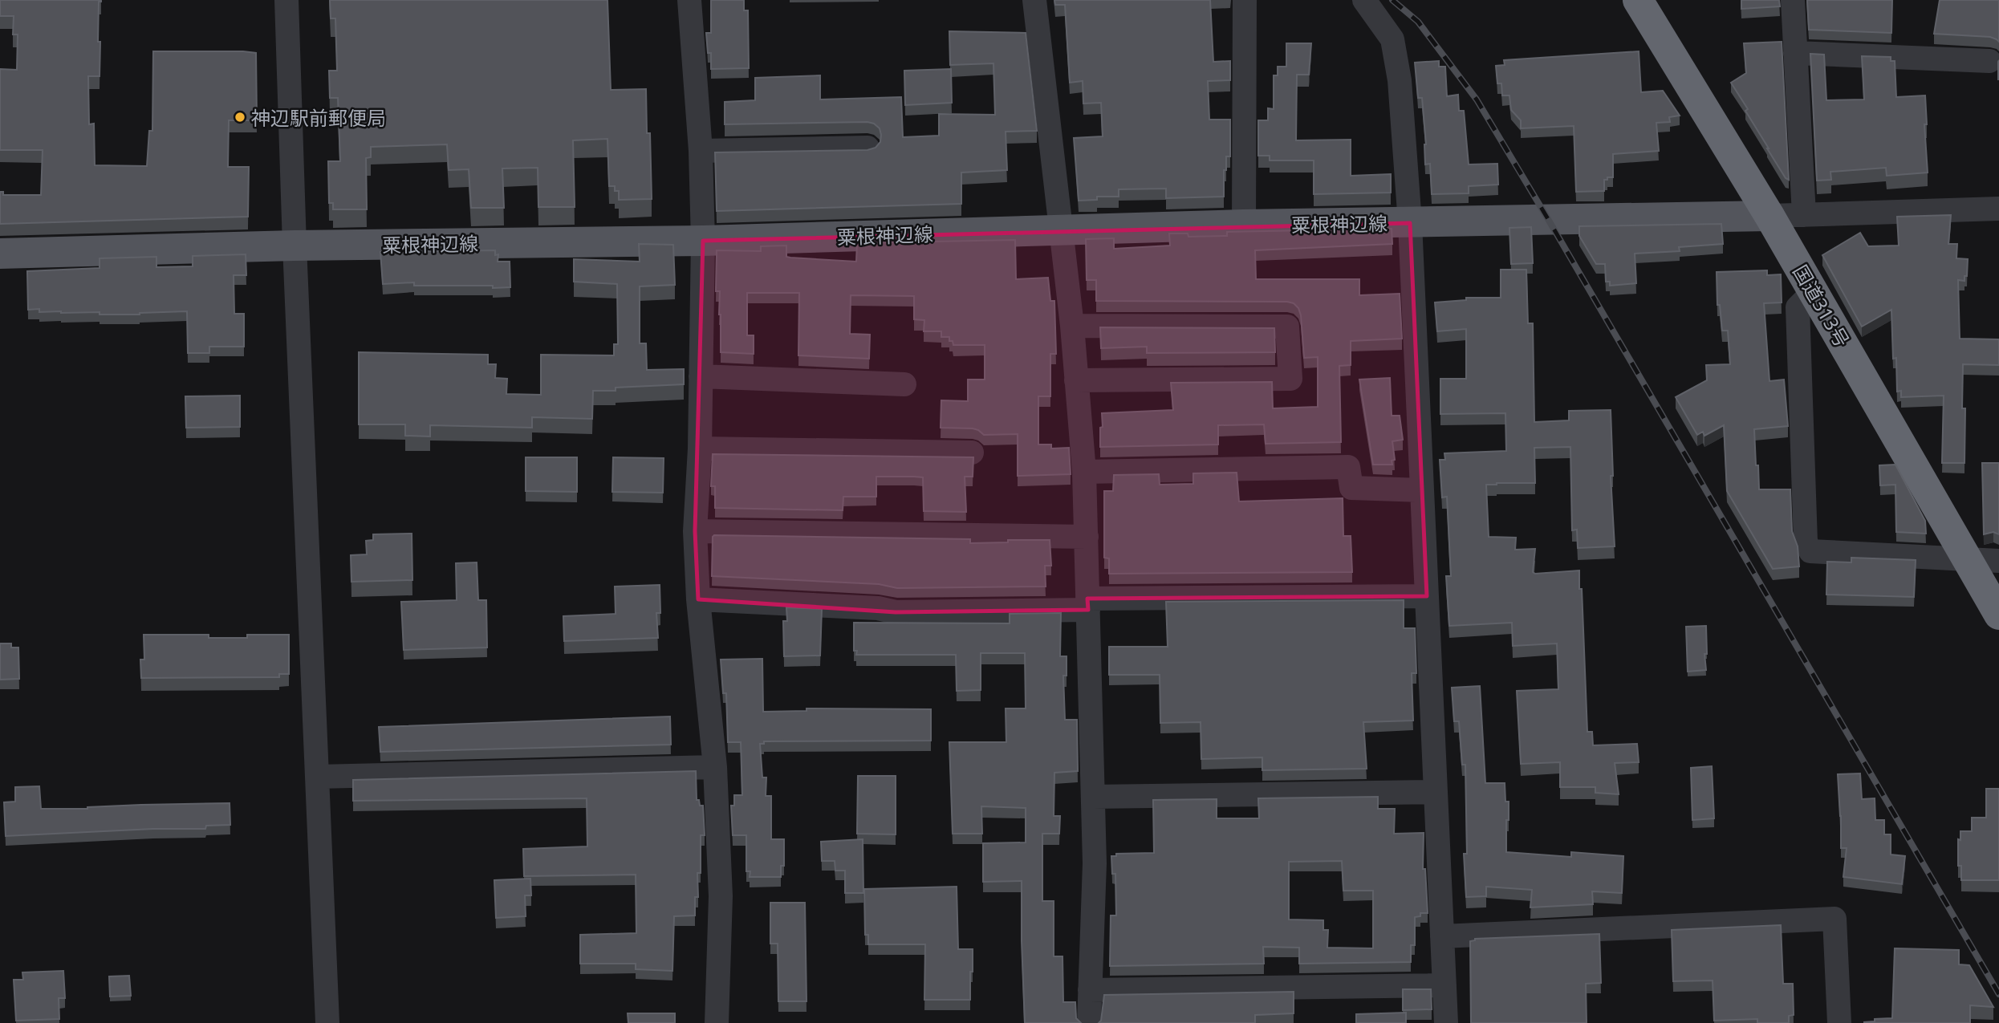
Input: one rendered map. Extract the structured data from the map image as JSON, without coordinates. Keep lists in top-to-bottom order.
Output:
{
  "streets": {
    "highway": ["国道313号"],
    "main road": ["粟根神辺線"]
  },
  "crossings": [
    ["粟根神辺線", "国道313号"]
  ],
  "places": ["神辺駅前郵便局"]
}
